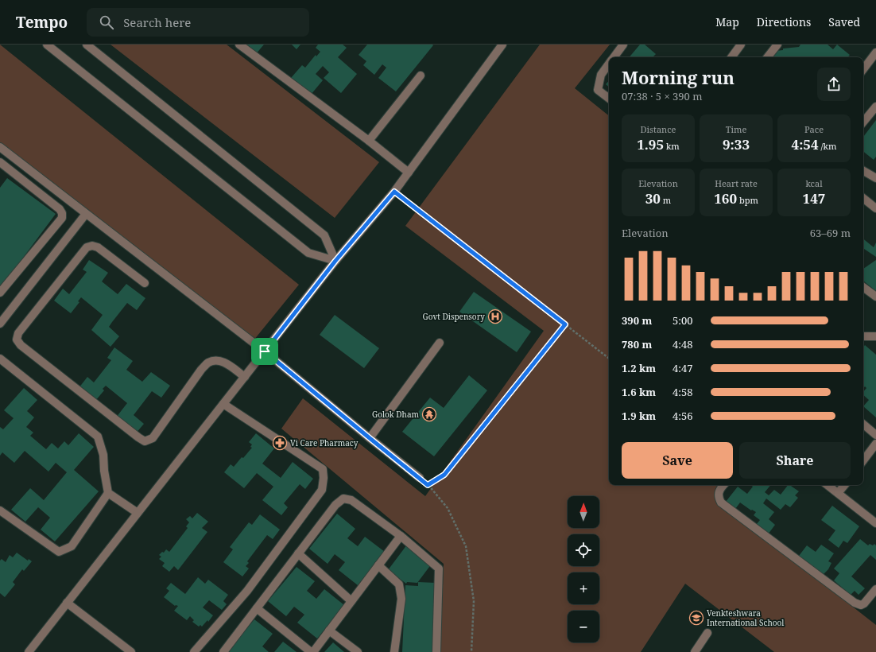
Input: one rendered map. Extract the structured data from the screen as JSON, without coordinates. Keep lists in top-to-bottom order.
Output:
{
  "places": {
    "hospital": ["Govt Dispensory"],
    "temple": ["Golok Dham"],
    "pharmacy": ["Vi Care Pharmacy"],
    "school or university": ["Venkteshwara International School"]
  },
  "north": "top",
  "page": {
    "header": "Tempo",
    "search": "Search here",
    "nav": ["Map", "Directions", "Saved"],
    "heading": ["Morning run", "07:38 · 5 × 390 m"],
    "stats": [
      ["Distance", "1.95 km"],
      ["Time", "9:33"],
      ["Pace", "4:54 /km"],
      ["Elevation", "30 m"],
      ["Heart rate", "160 bpm"],
      ["kcal", "147"]
    ],
    "chart": ["Elevation", "63–69 m"],
    "list": [
      {
        "name": "390 m",
        "note": "5:00"
      },
      {
        "name": "780 m",
        "note": "4:48"
      },
      {
        "name": "1.2 km",
        "note": "4:47"
      },
      {
        "name": "1.6 km",
        "note": "4:58"
      },
      {
        "name": "1.9 km",
        "note": "4:56"
      }
    ],
    "buttons": ["Save", "Share"],
    "map_buttons": ["+", "−"]
  }
}
